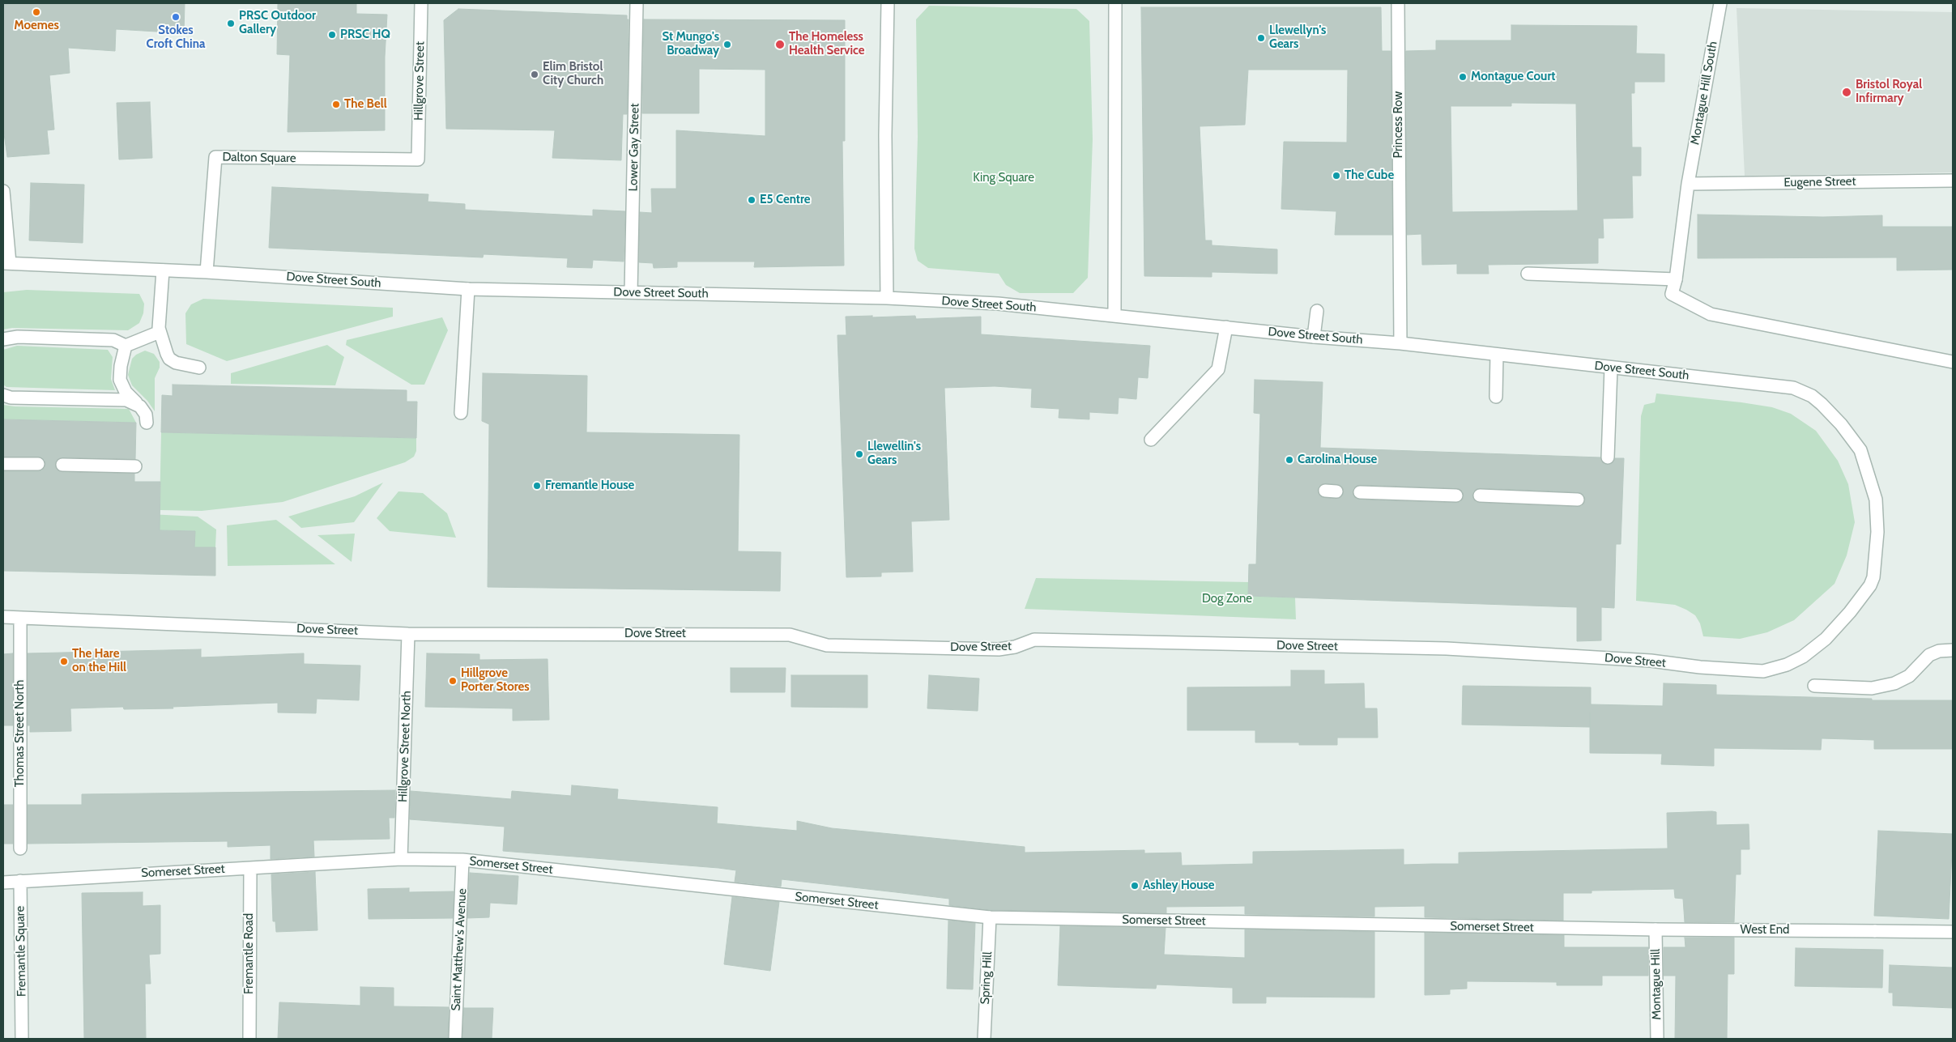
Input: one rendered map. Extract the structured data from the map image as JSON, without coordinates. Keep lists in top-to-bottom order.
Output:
{
  "streets": {
    "street": [
      "Hillgrove Street",
      "Montague Hill South",
      "Princess Row",
      "Lower Gay Street",
      "Dalton Square",
      "Eugene Street",
      "Dove Street South",
      "Dove Street",
      "Thomas Street North",
      "Hillgrove Street North",
      "Somerset Street",
      "West End",
      "Saint Matthew's Avenue",
      "Fremantle Square",
      "Fremantle Road",
      "Spring Hill",
      "Montague Hill"
    ]
  },
  "crossings": [
    ["Hillgrove Street", "Dalton Square"],
    ["Montague Hill South", "Eugene Street"],
    ["Princess Row", "Dove Street South"],
    ["Lower Gay Street", "Dove Street South"],
    ["Dalton Square", "Dove Street South"],
    ["Dove Street South", "Dove Street"],
    ["Dove Street", "Thomas Street North"],
    ["Dove Street", "Hillgrove Street North"],
    ["Hillgrove Street North", "Somerset Street"],
    ["Somerset Street", "West End"],
    ["Somerset Street", "Saint Matthew's Avenue"],
    ["Somerset Street", "Fremantle Square"],
    ["Somerset Street", "Fremantle Road"],
    ["Somerset Street", "Spring Hill"],
    ["Somerset Street", "Montague Hill"],
    ["West End", "Montague Hill"]
  ],
  "parks": ["King Square", "Dog Zone"],
  "places": [
    "Moemes",
    "Stokes Croft China",
    "PRSC Outdoor Gallery",
    "PRSC HQ",
    "Llewellyn's Gears",
    "St Mungo's Broadway",
    "The Homeless Health Service",
    "Elim Bristol City Church",
    "Montague Court",
    "Bristol Royal Infirmary",
    "The Bell",
    "The Cube",
    "E5 Centre",
    "Llewellin's Gears",
    "Carolina House",
    "Fremantle House",
    "The Hare on the Hill",
    "Hillgrove Porter Stores",
    "Ashley House"
  ]
}
